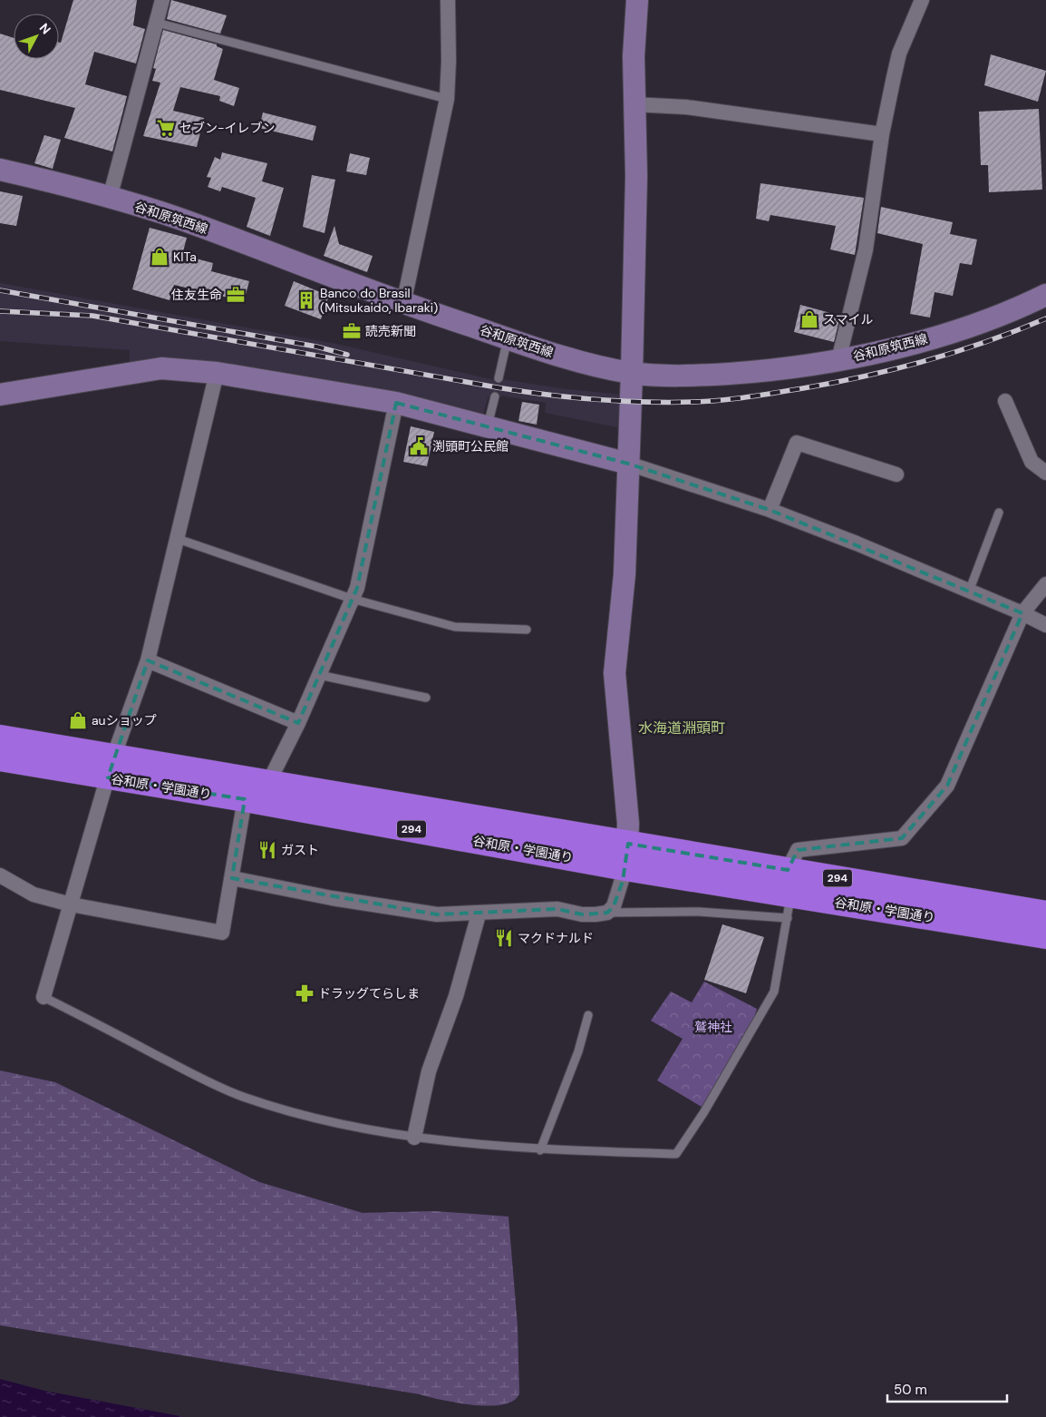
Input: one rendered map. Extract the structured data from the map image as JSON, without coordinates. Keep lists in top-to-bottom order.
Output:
{
  "streets": {
    "highway": ["谷和原・学園通り", "294"],
    "street": ["谷和原筑西線"]
  },
  "districts": ["水海道淵頭町"],
  "parks": ["鷲神社"],
  "places": {
    "supermarket": ["セブン-イレブン"],
    "shop": ["KITa", "スマイル", "auショップ"],
    "office": ["住友生命", "読売新聞"],
    "building": ["Banco do Brasil (Mitsukaido, Ibaraki)"],
    "public building": ["渕頭町公民館"],
    "restaurant": ["ガスト", "マクドナルド"],
    "pharmacy": ["ドラッグてらしま"]
  },
  "scale_bar": "50 m",
  "north": "top right"
}
